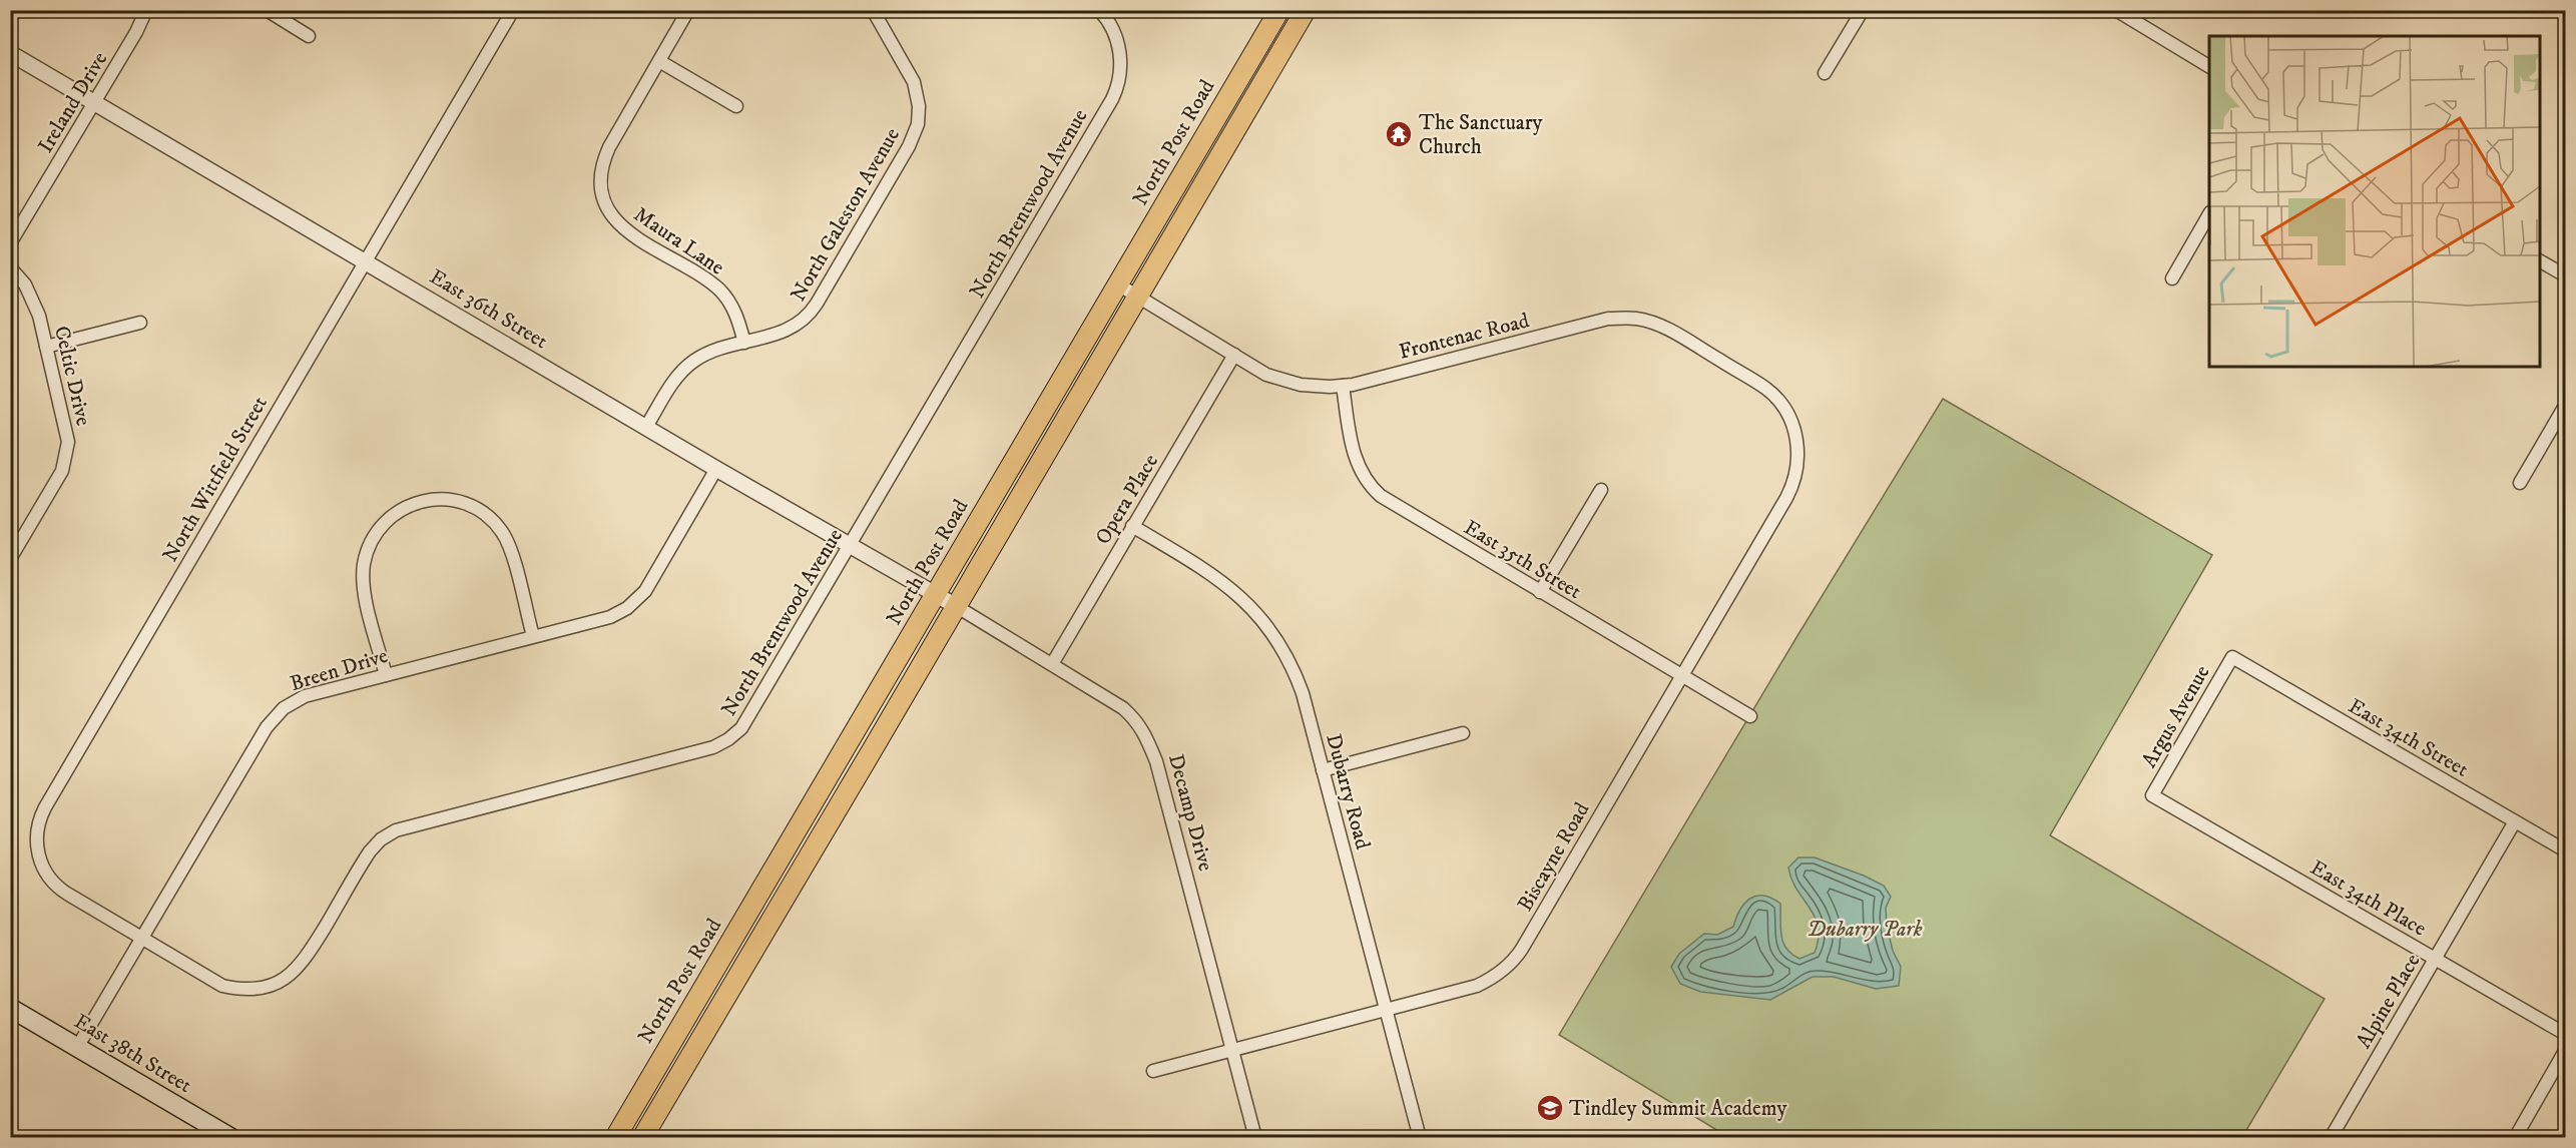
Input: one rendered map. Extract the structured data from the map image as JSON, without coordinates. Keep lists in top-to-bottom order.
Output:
{
  "streets": {
    "main road": ["North Post Road", "East 38th Street"],
    "street": [
      "Ireland Drive",
      "North Brentwood Avenue",
      "North Galeston Avenue",
      "Maura Lane",
      "East 36th Street",
      "Frontenac Road",
      "Celtic Drive",
      "North Wittfield Street",
      "Opera Place",
      "East 35th Street",
      "Breen Drive",
      "Argus Avenue",
      "East 34th Street",
      "Dubarry Road",
      "Decamp Drive",
      "Biscayne Road",
      "East 34th Place",
      "Alpine Place"
    ]
  },
  "crossings": [
    ["Ireland Drive", "East 36th Street"],
    ["North Post Road", "East 36th Street"],
    ["North Post Road", "Frontenac Road"],
    ["North Post Road", "Decamp Drive"],
    ["North Brentwood Avenue", "East 36th Street"],
    ["North Brentwood Avenue", "North Wittfield Street"],
    ["North Brentwood Avenue", "Breen Drive"],
    ["North Galeston Avenue", "Maura Lane"],
    ["North Galeston Avenue", "East 36th Street"],
    ["East 36th Street", "North Wittfield Street"],
    ["East 36th Street", "Breen Drive"],
    ["East 36th Street", "Decamp Drive"],
    ["Frontenac Road", "Opera Place"],
    ["Frontenac Road", "East 35th Street"],
    ["Frontenac Road", "Biscayne Road"],
    ["North Wittfield Street", "Breen Drive"],
    ["Opera Place", "Dubarry Road"],
    ["Opera Place", "Decamp Drive"],
    ["East 35th Street", "Biscayne Road"],
    ["Breen Drive", "East 38th Street"],
    ["Argus Avenue", "East 34th Street"],
    ["Argus Avenue", "East 34th Place"],
    ["East 34th Street", "Alpine Place"],
    ["Dubarry Road", "Biscayne Road"],
    ["Decamp Drive", "Biscayne Road"],
    ["East 34th Place", "Alpine Place"]
  ],
  "parks": ["Dubarry Park"],
  "places": {
    "temple": ["The Sanctuary Church"],
    "school or university": ["Tindley Summit Academy"]
  }
}
